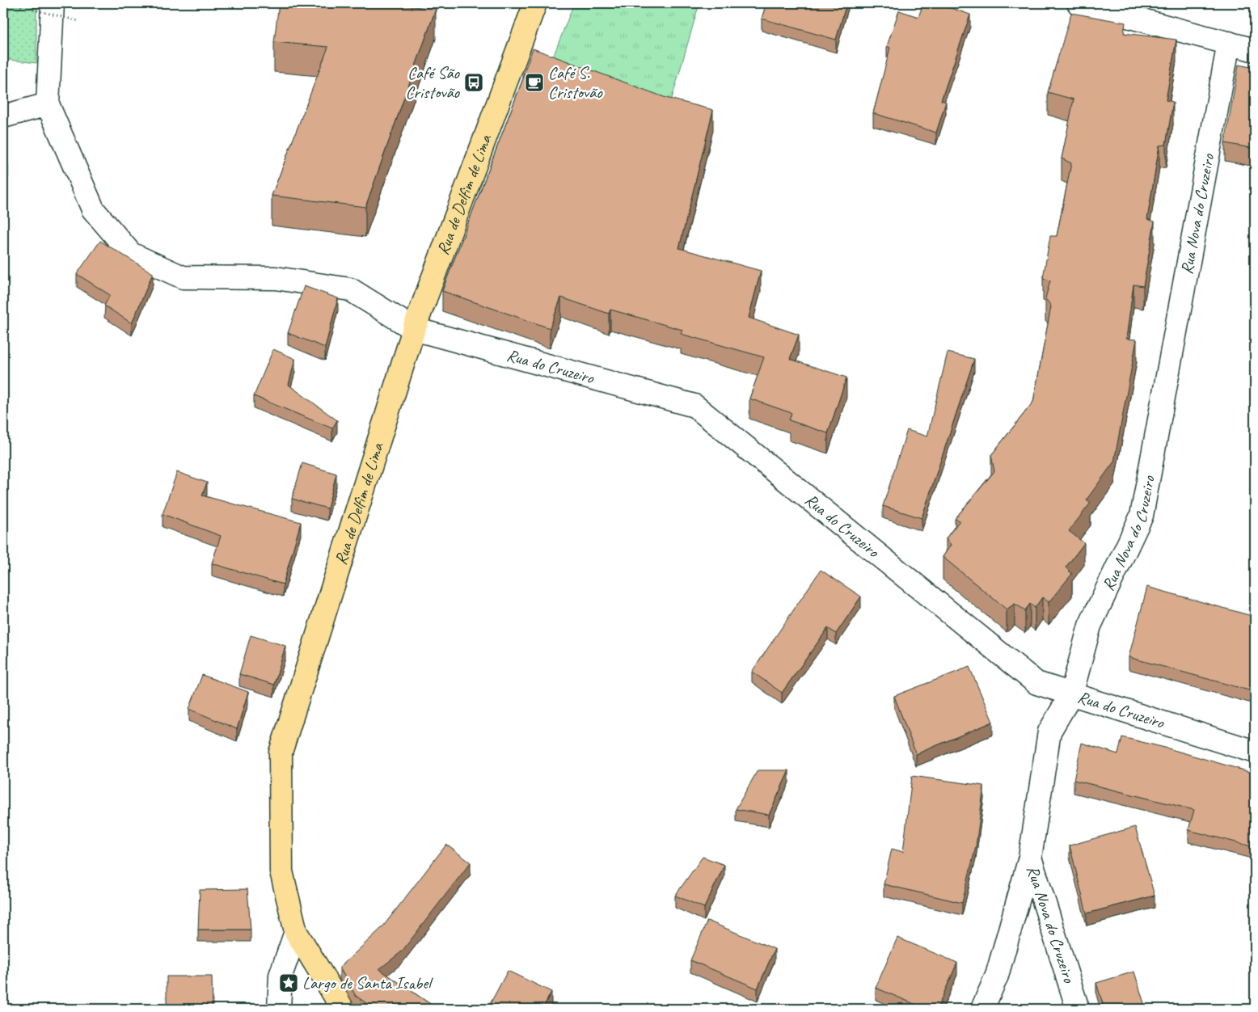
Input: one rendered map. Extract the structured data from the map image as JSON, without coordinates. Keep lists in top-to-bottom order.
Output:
{
  "streets": {
    "main road": ["Rua de Delfim de Lima"],
    "street": ["Rua Nova do Cruzeiro", "Rua do Cruzeiro"]
  },
  "crossings": [
    ["Rua de Delfim de Lima", "Rua do Cruzeiro"],
    ["Rua Nova do Cruzeiro", "Rua do Cruzeiro"]
  ],
  "places": {
    "bus stop": ["Café São Cristovão"],
    "cafe": ["Café S. Cristovão"],
    "place": ["Largo de Santa Isabel"]
  }
}
